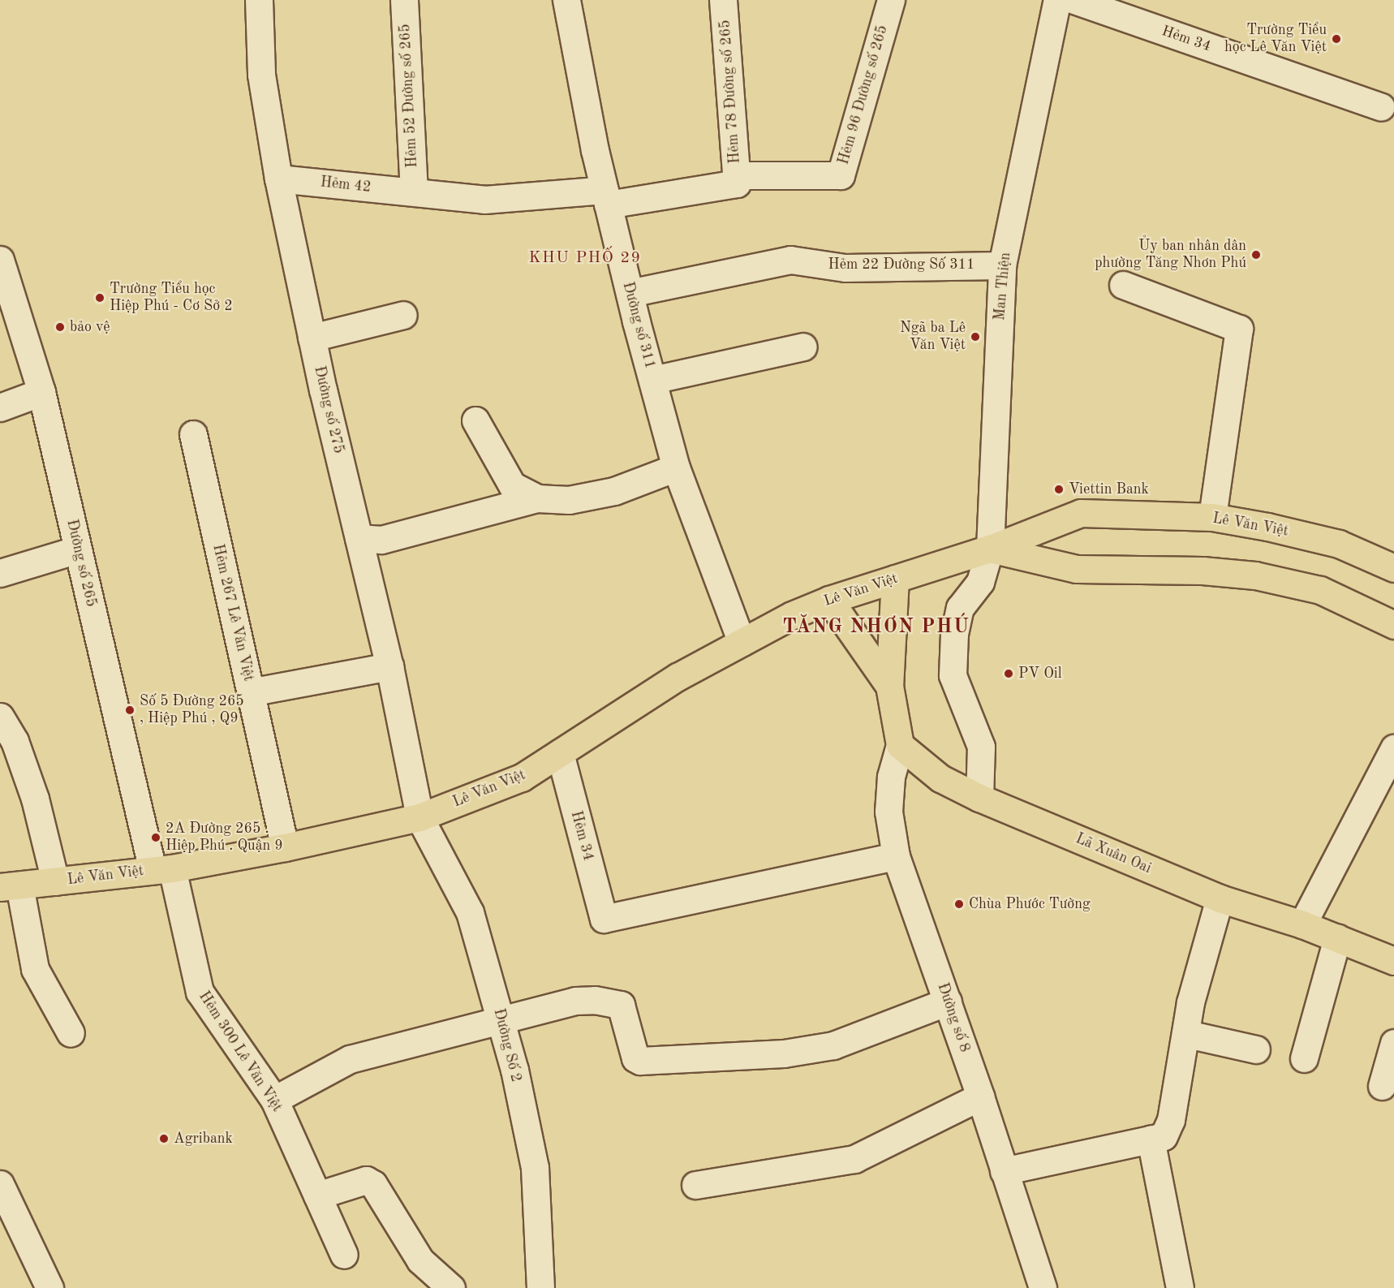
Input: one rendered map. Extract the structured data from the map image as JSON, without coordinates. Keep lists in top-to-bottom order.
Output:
{
  "streets": {
    "main road": ["Lê Văn Việt", "Lã Xuân Oai"],
    "street": [
      "Hẻm 34",
      "Hẻm 78 Đường số 265",
      "Hẻm 96 Đường số 265",
      "Hẻm 52 Đường số 265",
      "Hẻm 42",
      "Hẻm 22 Đường Số 311",
      "Man Thiện",
      "Đường số 311",
      "Đường số 275",
      "Đường số 265",
      "Hẻm 267 Lê Văn Việt",
      "Đường số 8",
      "Đường Số 2",
      "Hẻm 300 Lê Văn Việt"
    ]
  },
  "crossings": [
    ["Hẻm 34", "Lê Văn Việt"],
    ["Hẻm 34", "Đường số 8"],
    ["Hẻm 78 Đường số 265", "Hẻm 96 Đường số 265"],
    ["Hẻm 78 Đường số 265", "Hẻm 42"],
    ["Hẻm 96 Đường số 265", "Hẻm 42"],
    ["Hẻm 52 Đường số 265", "Hẻm 42"],
    ["Hẻm 42", "Đường số 311"],
    ["Hẻm 42", "Đường số 275"],
    ["Hẻm 22 Đường Số 311", "Man Thiện"],
    ["Hẻm 22 Đường Số 311", "Đường số 311"],
    ["Man Thiện", "Lê Văn Việt"],
    ["Man Thiện", "Lã Xuân Oai"],
    ["Đường số 311", "Lê Văn Việt"],
    ["Đường số 275", "Lê Văn Việt"],
    ["Đường số 275", "Đường Số 2"],
    ["Lê Văn Việt", "Đường số 265"],
    ["Lê Văn Việt", "Hẻm 267 Lê Văn Việt"],
    ["Lê Văn Việt", "Đường Số 2"],
    ["Lê Văn Việt", "Hẻm 300 Lê Văn Việt"],
    ["Đường số 265", "Hẻm 300 Lê Văn Việt"],
    ["Lã Xuân Oai", "Đường số 8"]
  ],
  "districts": ["KHU PHỐ 29", "TĂNG NHƠN PHÚ"],
  "places": [
    "Trường Tiểu học Lê Văn Việt",
    "Ủy ban nhân dân phường Tăng Nhơn Phú",
    "Trường Tiểu học Hiệp Phú - Cơ Sở 2",
    "bảo vệ",
    "Ngã ba Lê Văn Việt",
    "Viettin Bank",
    "PV Oil",
    "Số 5 Đường 265 , Hiệp Phú , Q9",
    "2A Đường 265 . Hiệp Phú . Quận 9",
    "Chùa Phước Tường",
    "Agribank"
  ]
}
